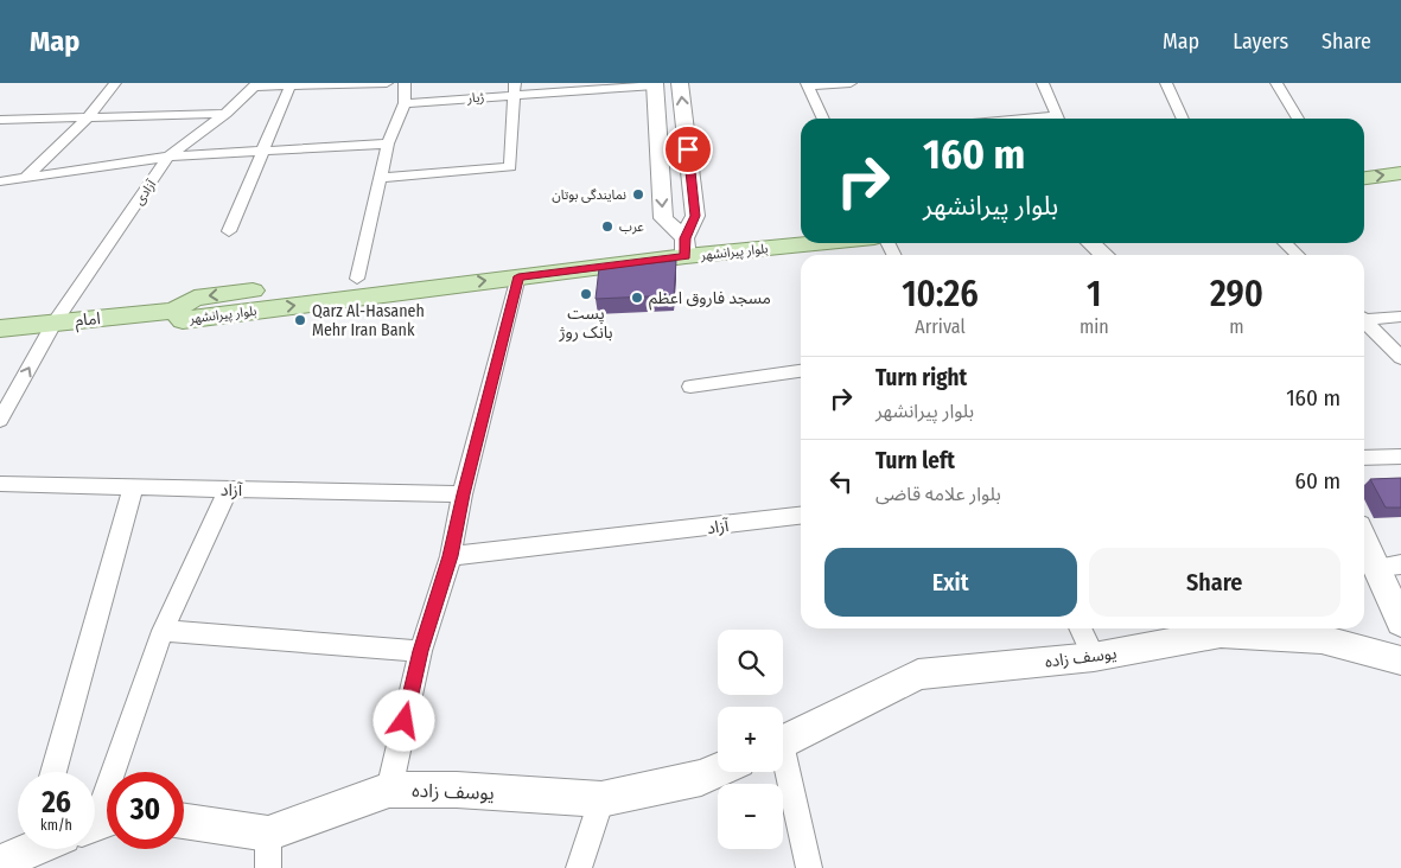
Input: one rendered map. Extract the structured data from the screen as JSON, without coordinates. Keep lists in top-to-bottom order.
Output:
{
  "streets": {
    "main road": ["بلوار پیرانشهر", "امام"],
    "street": [
      "ژیار",
      "آزادی",
      "آزاد",
      "یوسف زاده"
    ]
  },
  "crossings": [
    ["آزادی", "امام"],
    ["بلوار پیرانشهر", "امام"]
  ],
  "places": [
    "نمایندگی بوتان",
    "عرب",
    "پست بانک روژ",
    "مسجد فاروق اعظم",
    "Qarz Al-Hasaneh Mehr Iran Bank"
  ],
  "page": {
    "header": "Map",
    "nav": ["Map", "Layers", "Share"],
    "turn": ["160 m", "بلوار پیرانشهر"],
    "eta": [
      "10:26",
      "Arrival",
      "1",
      "min",
      "290",
      "m"
    ],
    "list": [
      {
        "name": "Turn right",
        "note": "بلوار پیرانشهر",
        "value": "160 m"
      },
      {
        "name": "Turn left",
        "note": "بلوار علامه قاضی",
        "value": "60 m"
      }
    ],
    "buttons": ["Exit", "Share"],
    "map_buttons": ["+", "−"],
    "speed": "26 km/h",
    "limit": "30"
  }
}
